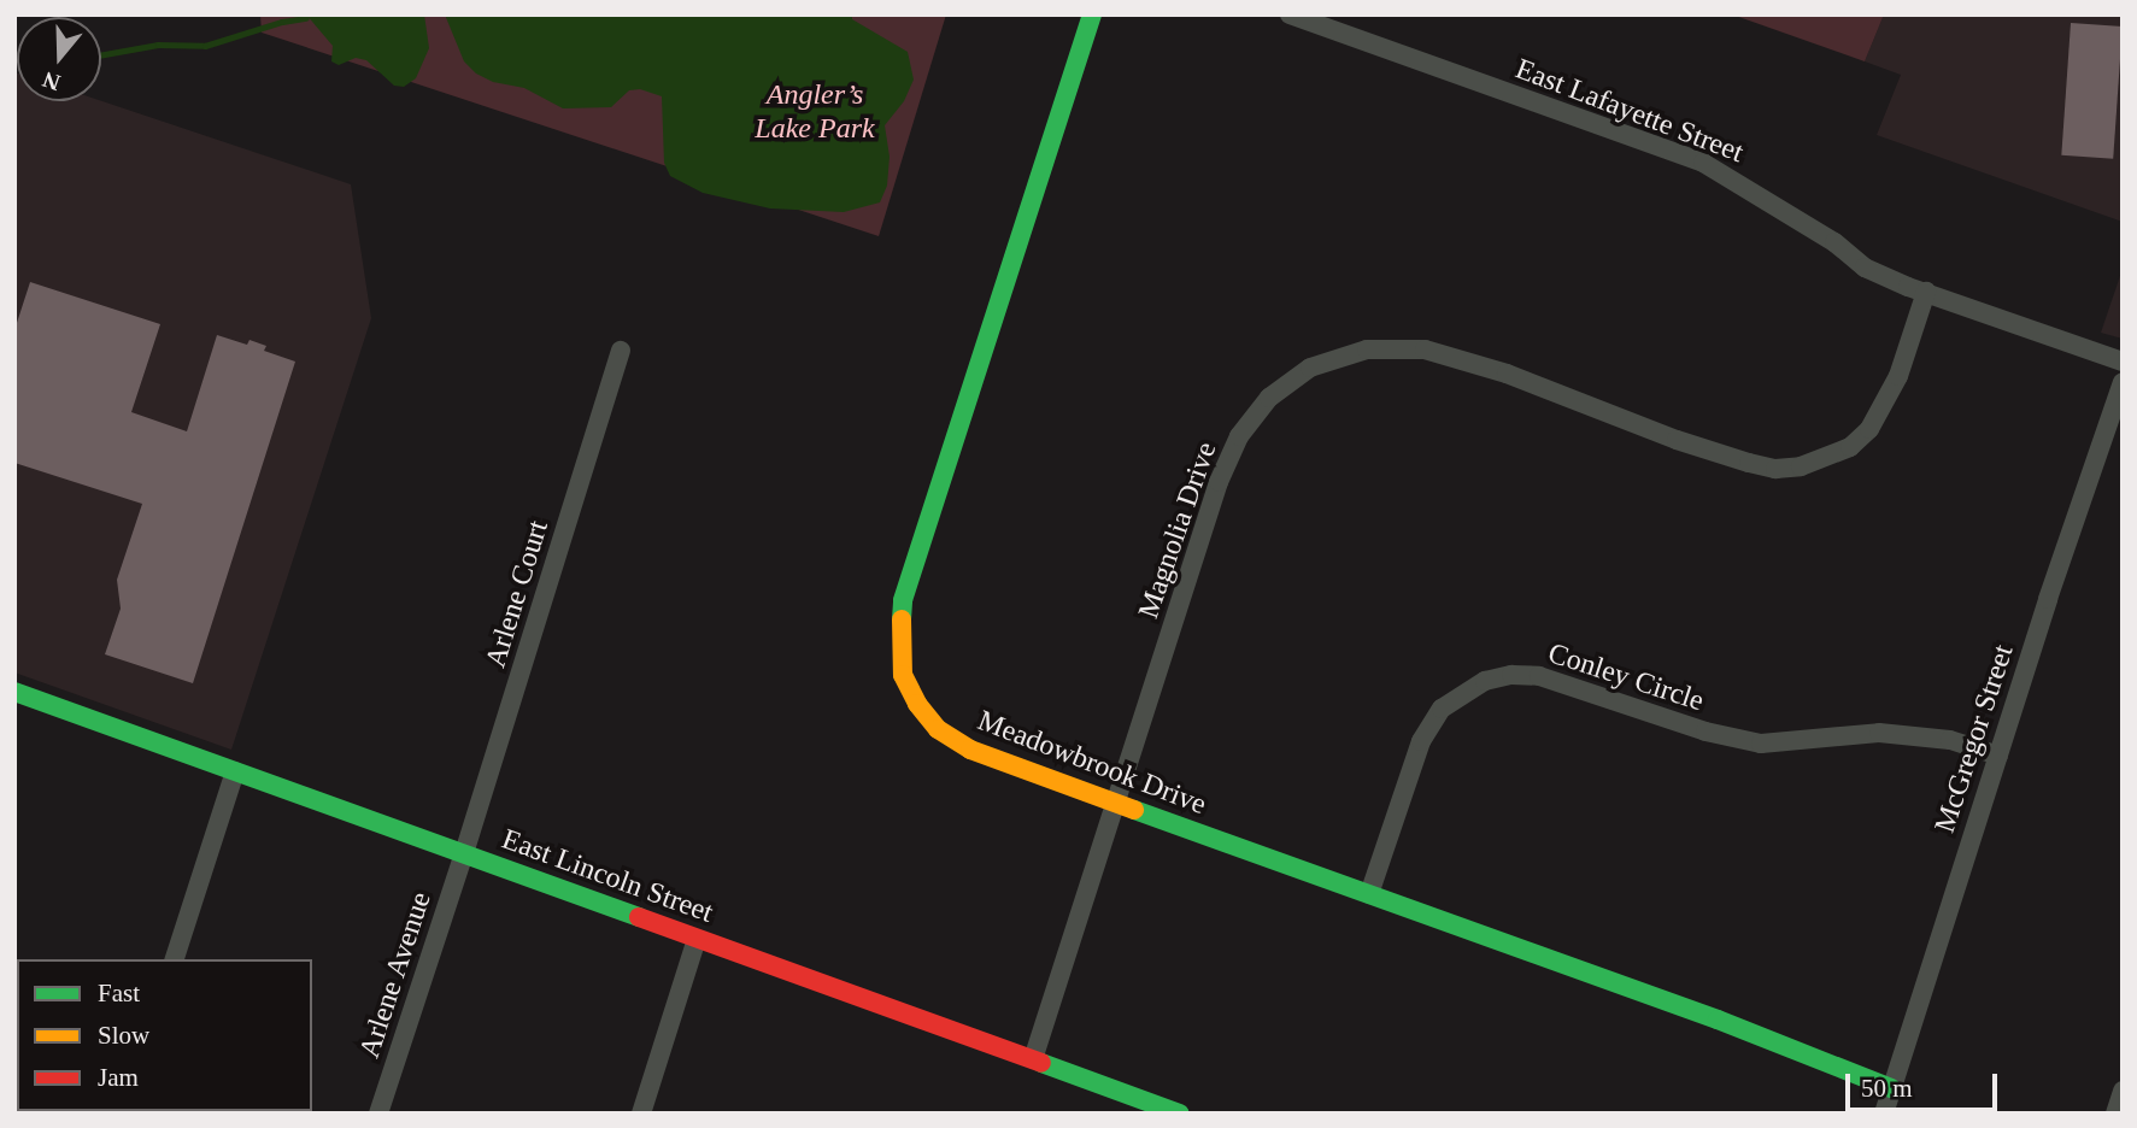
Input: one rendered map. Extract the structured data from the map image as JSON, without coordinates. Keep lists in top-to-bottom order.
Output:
{
  "streets": {
    "street": [
      "East Lafayette Street",
      "Magnolia Drive",
      "Arlene Court",
      "Conley Circle",
      "McGregor Street",
      "Meadowbrook Drive",
      "East Lincoln Street",
      "Arlene Avenue"
    ]
  },
  "crossings": [
    ["East Lafayette Street", "Magnolia Drive"],
    ["Magnolia Drive", "Meadowbrook Drive"],
    ["Magnolia Drive", "East Lincoln Street"],
    ["Arlene Court", "East Lincoln Street"],
    ["Arlene Court", "Arlene Avenue"],
    ["Conley Circle", "McGregor Street"],
    ["Conley Circle", "Meadowbrook Drive"],
    ["McGregor Street", "Meadowbrook Drive"],
    ["East Lincoln Street", "Arlene Avenue"]
  ],
  "parks": ["Angler’s Lake Park"],
  "legend": ["Fast", "Slow", "Jam"],
  "scale_bar": "50 m",
  "north": "bottom"
}
